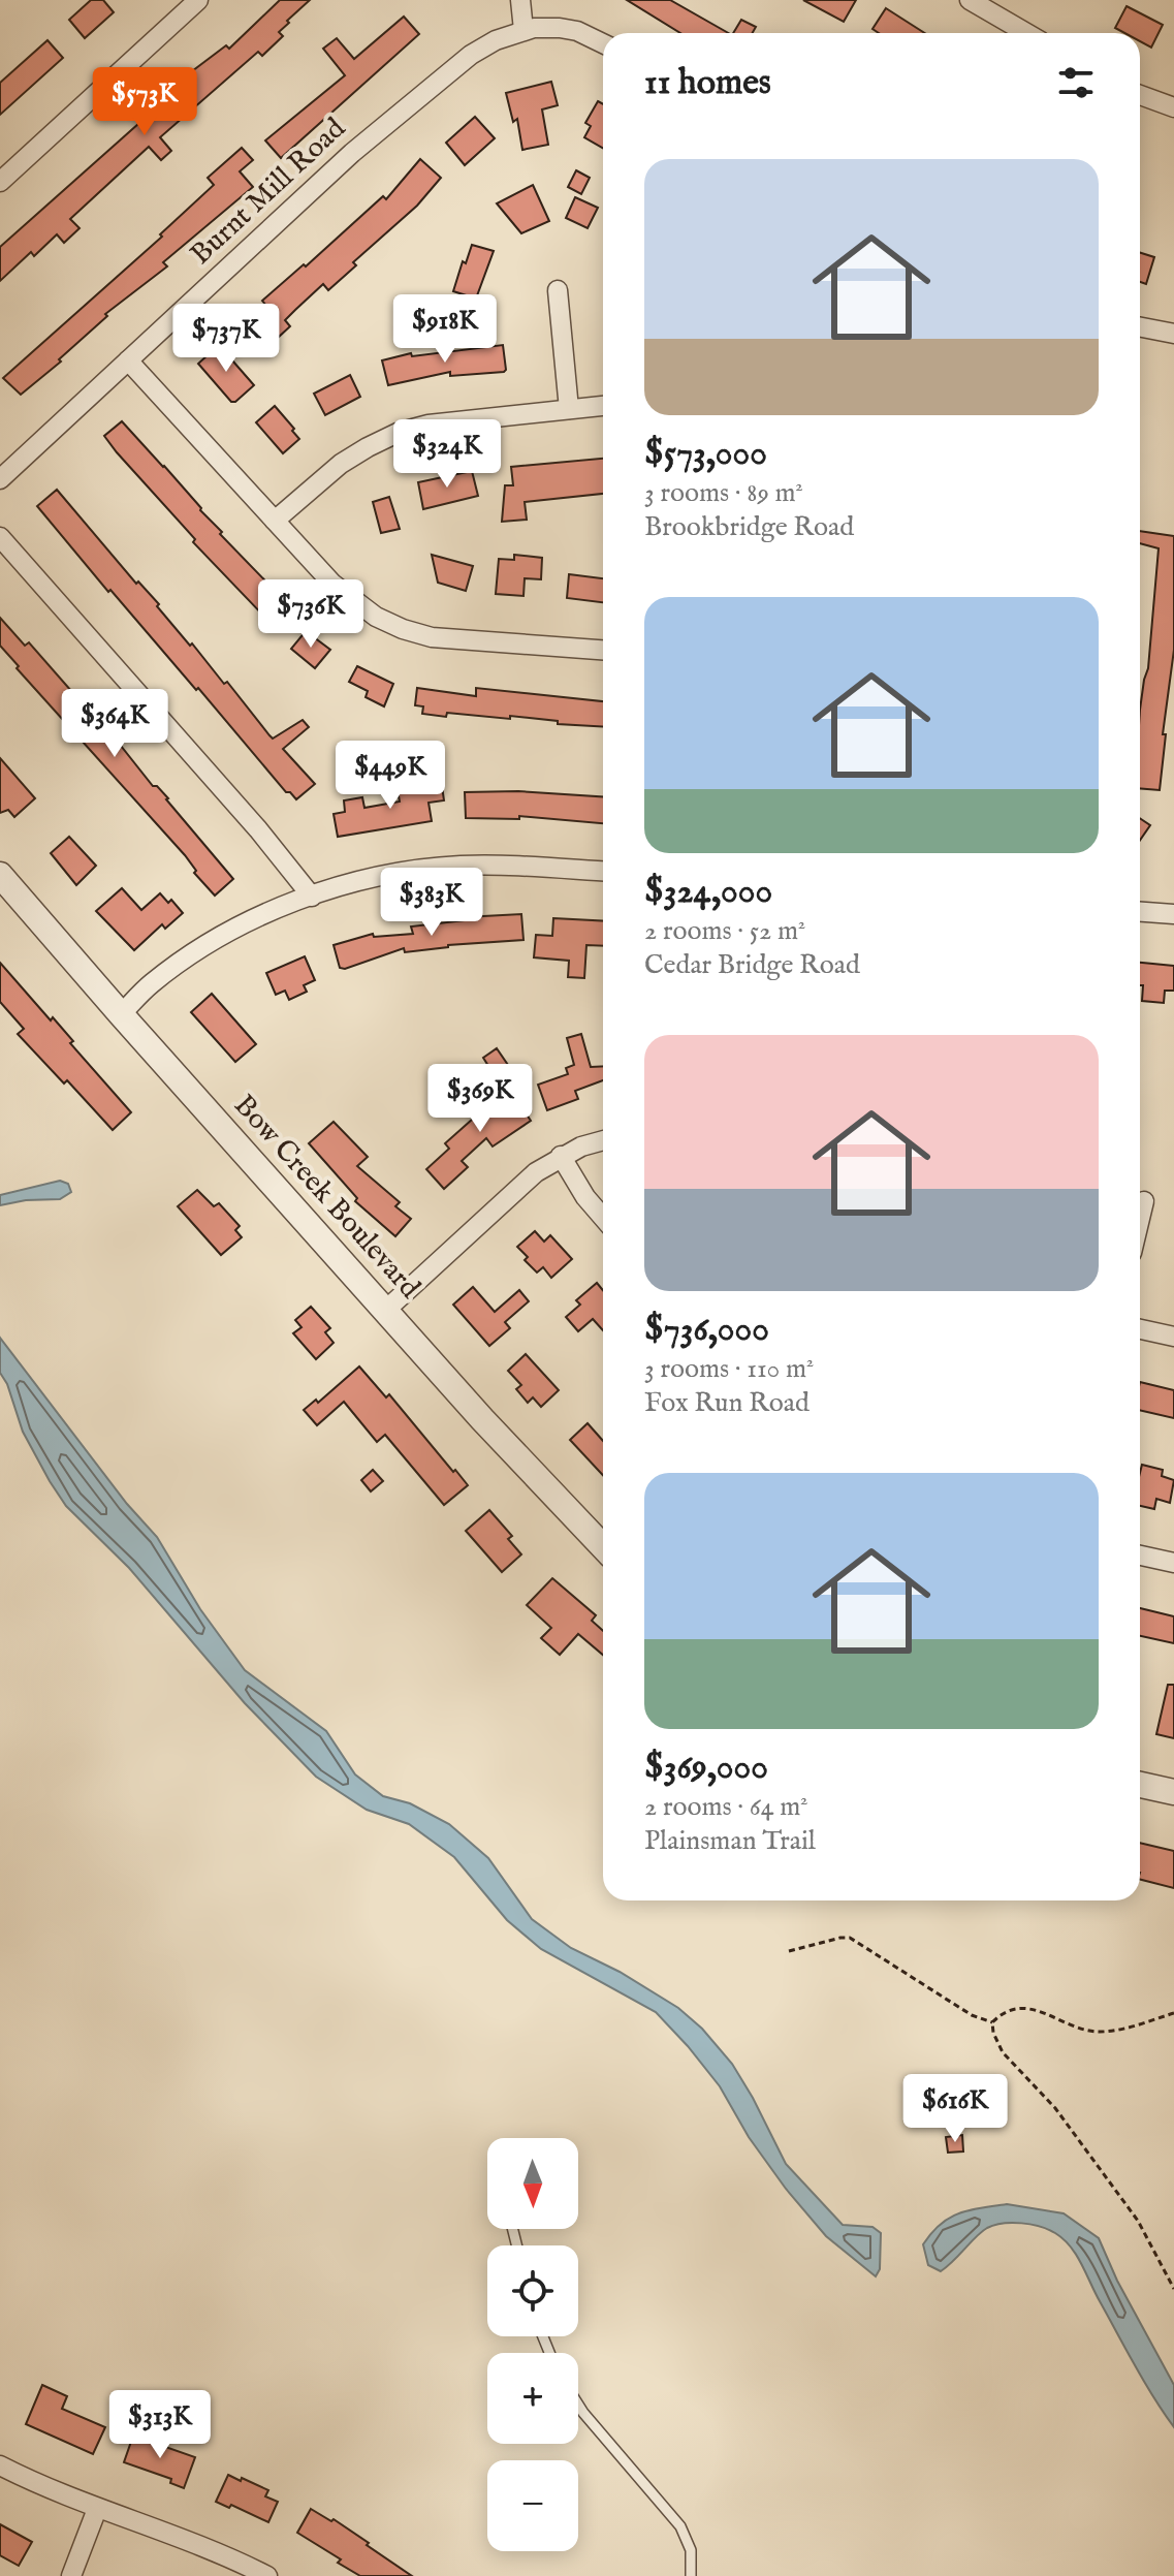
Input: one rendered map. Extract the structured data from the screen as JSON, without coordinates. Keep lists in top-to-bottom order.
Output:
{
  "streets": {
    "street": ["Burnt Mill Road", "Bow Creek Boulevard"]
  },
  "north": "bottom",
  "page": {
    "heading": "11 homes",
    "price": [
      "$573K",
      "$918K",
      "$737K",
      "$324K",
      "$736K",
      "$364K",
      "$449K",
      "$383K",
      "$369K",
      "$616K",
      "$313K"
    ],
    "list": [
      {
        "name": "$573,000",
        "note": "3 rooms · 89 m² · Brookbridge Road"
      },
      {
        "name": "$324,000",
        "note": "2 rooms · 52 m² · Cedar Bridge Road"
      },
      {
        "name": "$736,000",
        "note": "3 rooms · 110 m² · Fox Run Road"
      },
      {
        "name": "$369,000",
        "note": "2 rooms · 64 m² · Plainsman Trail"
      }
    ],
    "map_buttons": ["+", "−"]
  }
}
